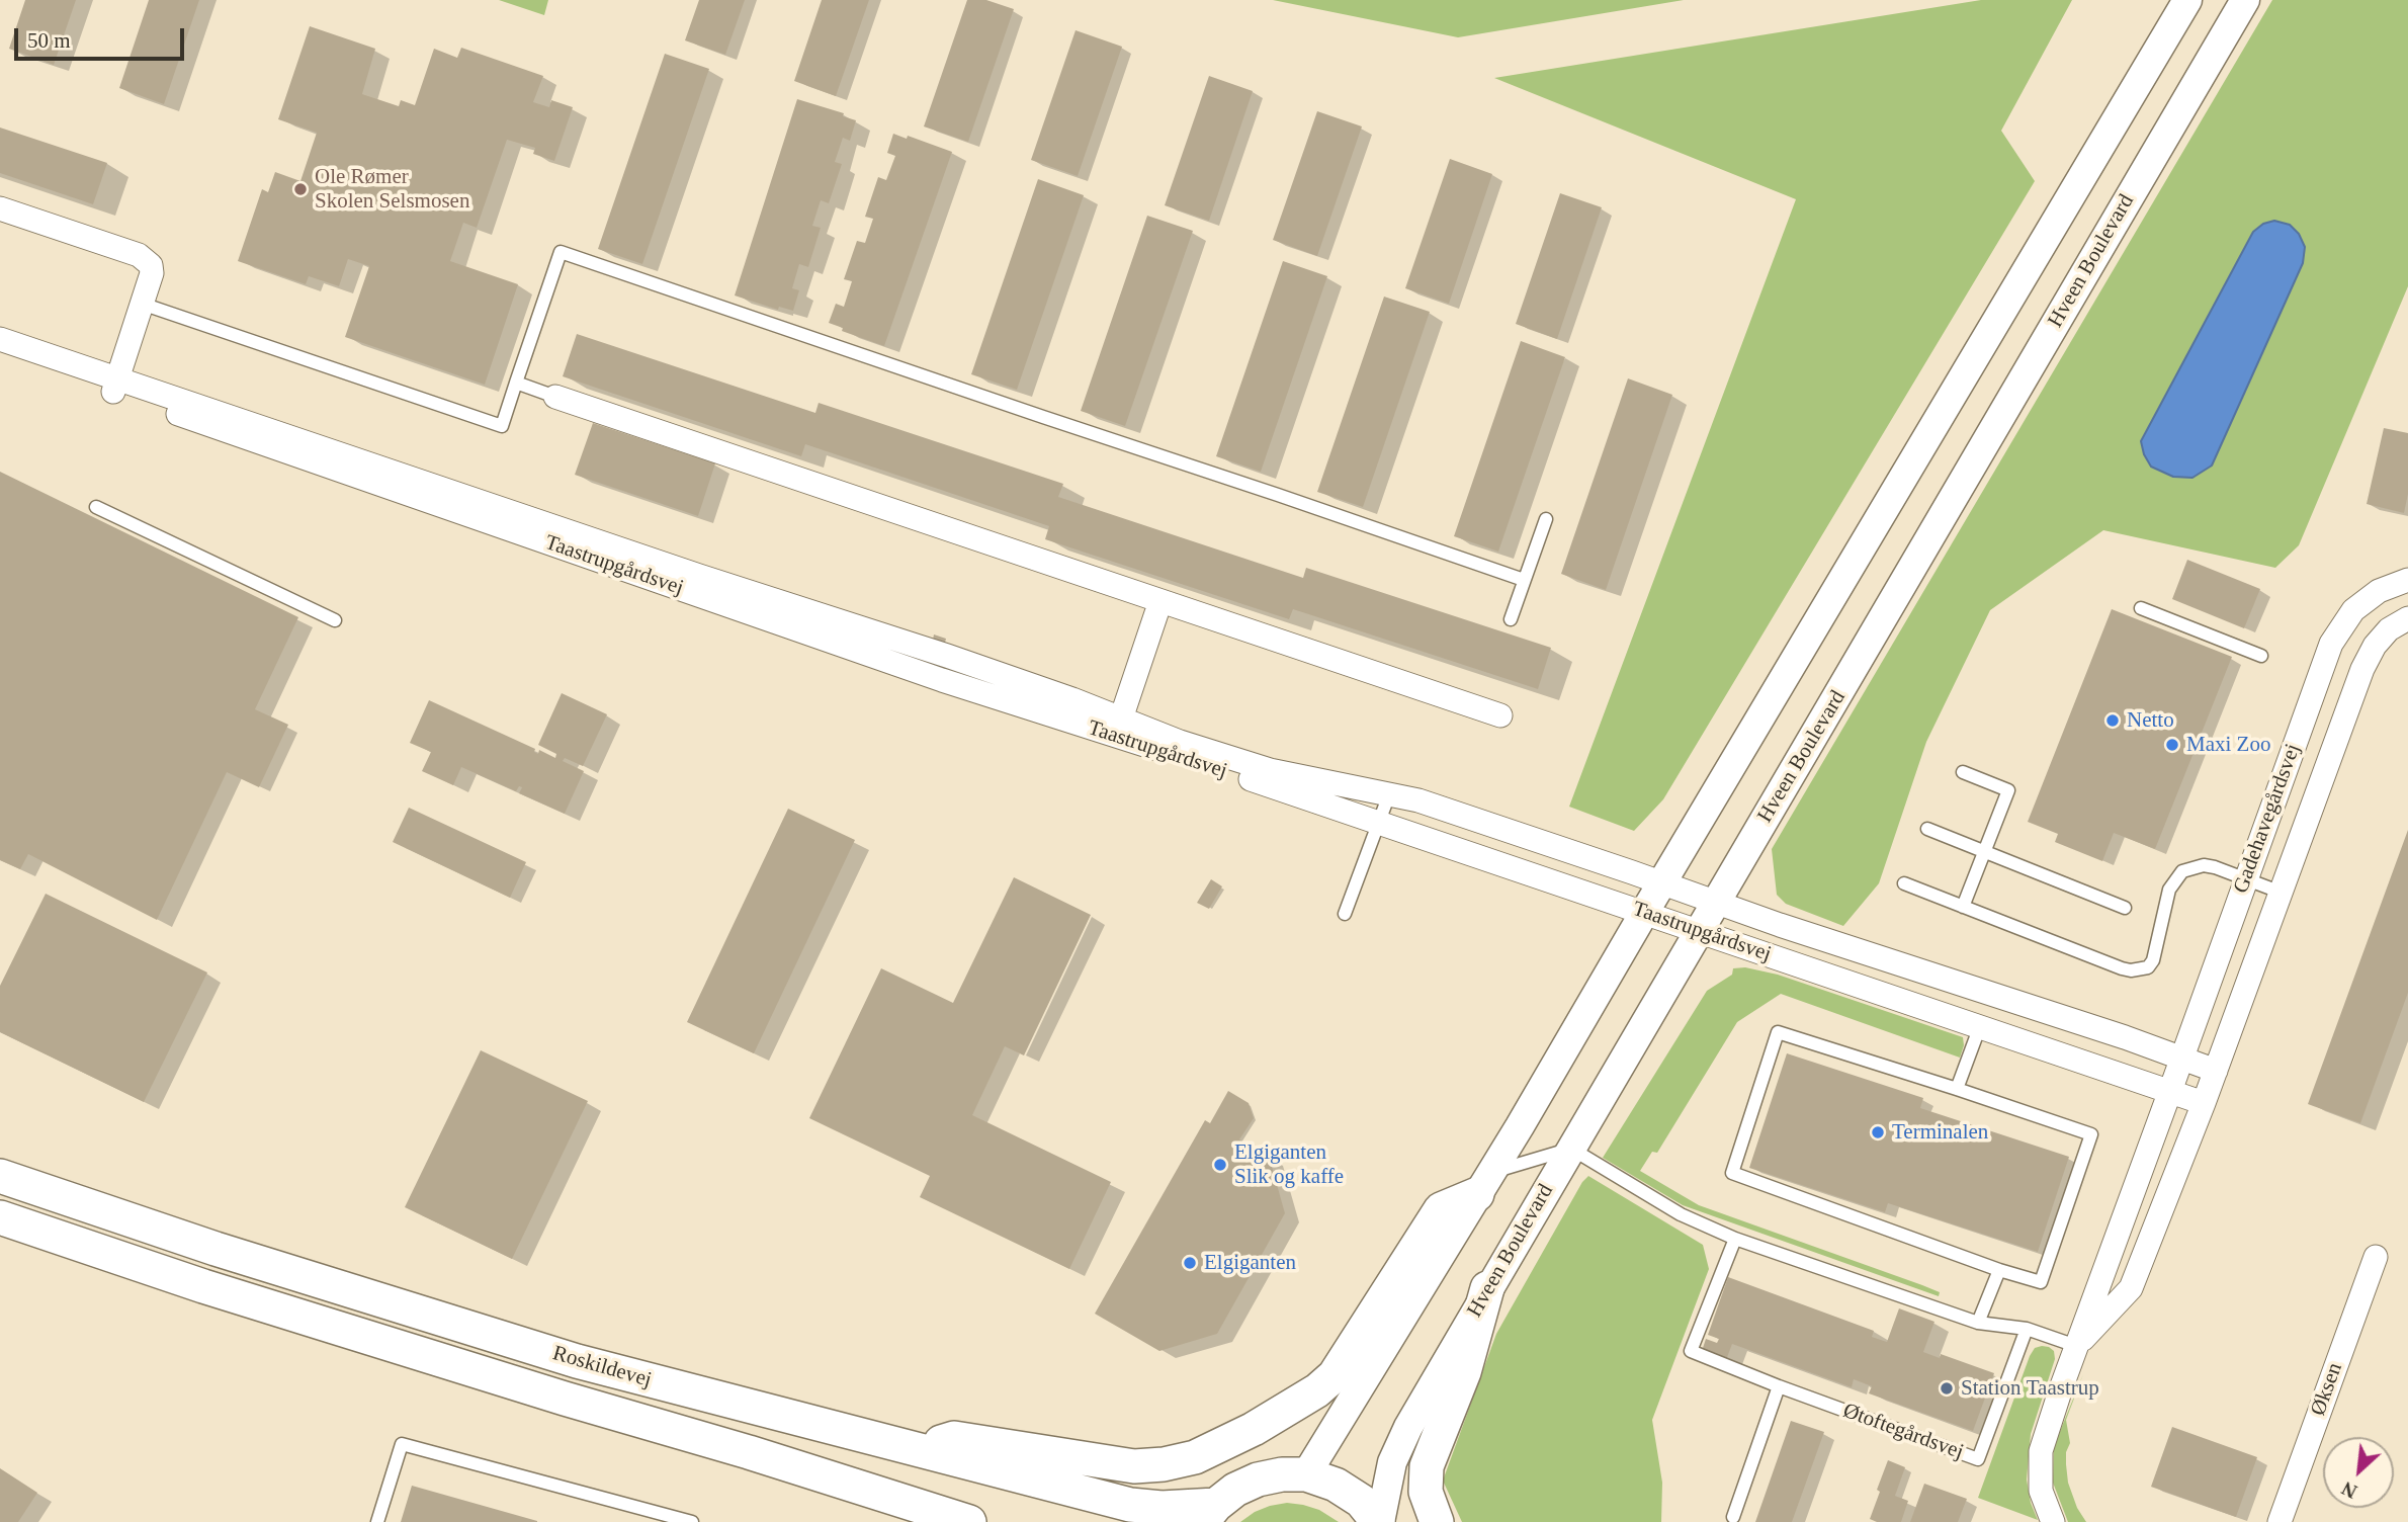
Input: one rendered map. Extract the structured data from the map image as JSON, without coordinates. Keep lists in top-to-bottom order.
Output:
{
  "streets": {
    "main road": ["Roskildevej"],
    "street": [
      "Hveen Boulevard",
      "Taastrupgårdsvej",
      "Gadehavegårdsvej",
      "Øksen"
    ],
    "lane": ["Øtoftegårdsvej"]
  },
  "crossings": [
    ["Hveen Boulevard", "Taastrupgårdsvej"],
    ["Taastrupgårdsvej", "Gadehavegårdsvej"]
  ],
  "places": [
    "Ole Rømer Skolen Selsmosen",
    "Netto",
    "Maxi Zoo",
    "Terminalen",
    "Elgiganten Slik og kaffe",
    "Elgiganten",
    "Station Taastrup"
  ],
  "scale_bar": "50 m",
  "north": "bottom left"
}
